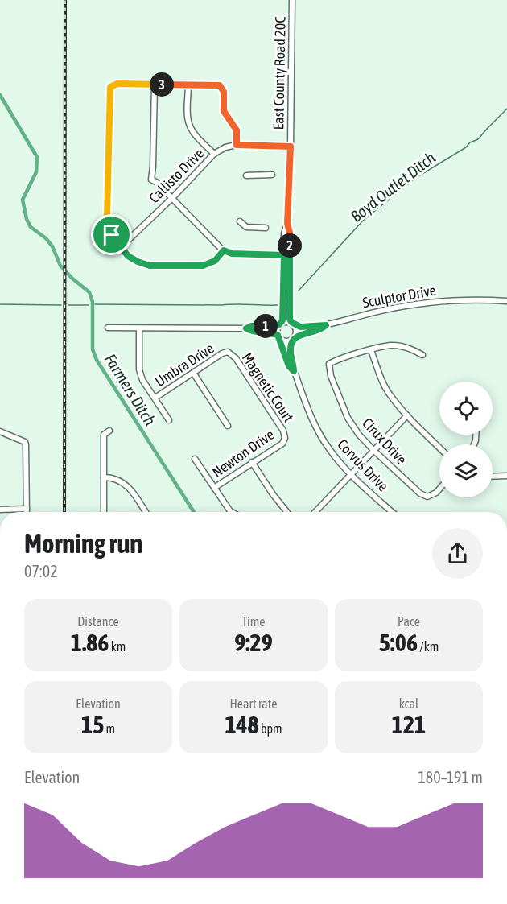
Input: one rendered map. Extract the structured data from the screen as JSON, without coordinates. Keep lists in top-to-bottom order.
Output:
{
  "streets": {
    "street": [
      "East County Road 20C",
      "Callisto Drive",
      "Sculptor Drive",
      "Umbra Drive",
      "Magnetic Court",
      "Cirux Drive",
      "Newton Drive",
      "Corvus Drive"
    ]
  },
  "crossings": [
    ["East County Road 20C", "Callisto Drive"],
    ["Sculptor Drive", "Corvus Drive"],
    ["Umbra Drive", "Magnetic Court"],
    ["Magnetic Court", "Newton Drive"]
  ],
  "water": ["Boyd Outlet Ditch", "Farmers Ditch"],
  "page": {
    "pins": ["3", "2", "1"],
    "heading": ["Morning run", "07:02"],
    "stats": [
      ["Distance", "1.86 km"],
      ["Time", "9:29"],
      ["Pace", "5:06 /km"],
      ["Elevation", "15 m"],
      ["Heart rate", "148 bpm"],
      ["kcal", "121"]
    ],
    "chart": ["Elevation", "180–191 m"]
  }
}
